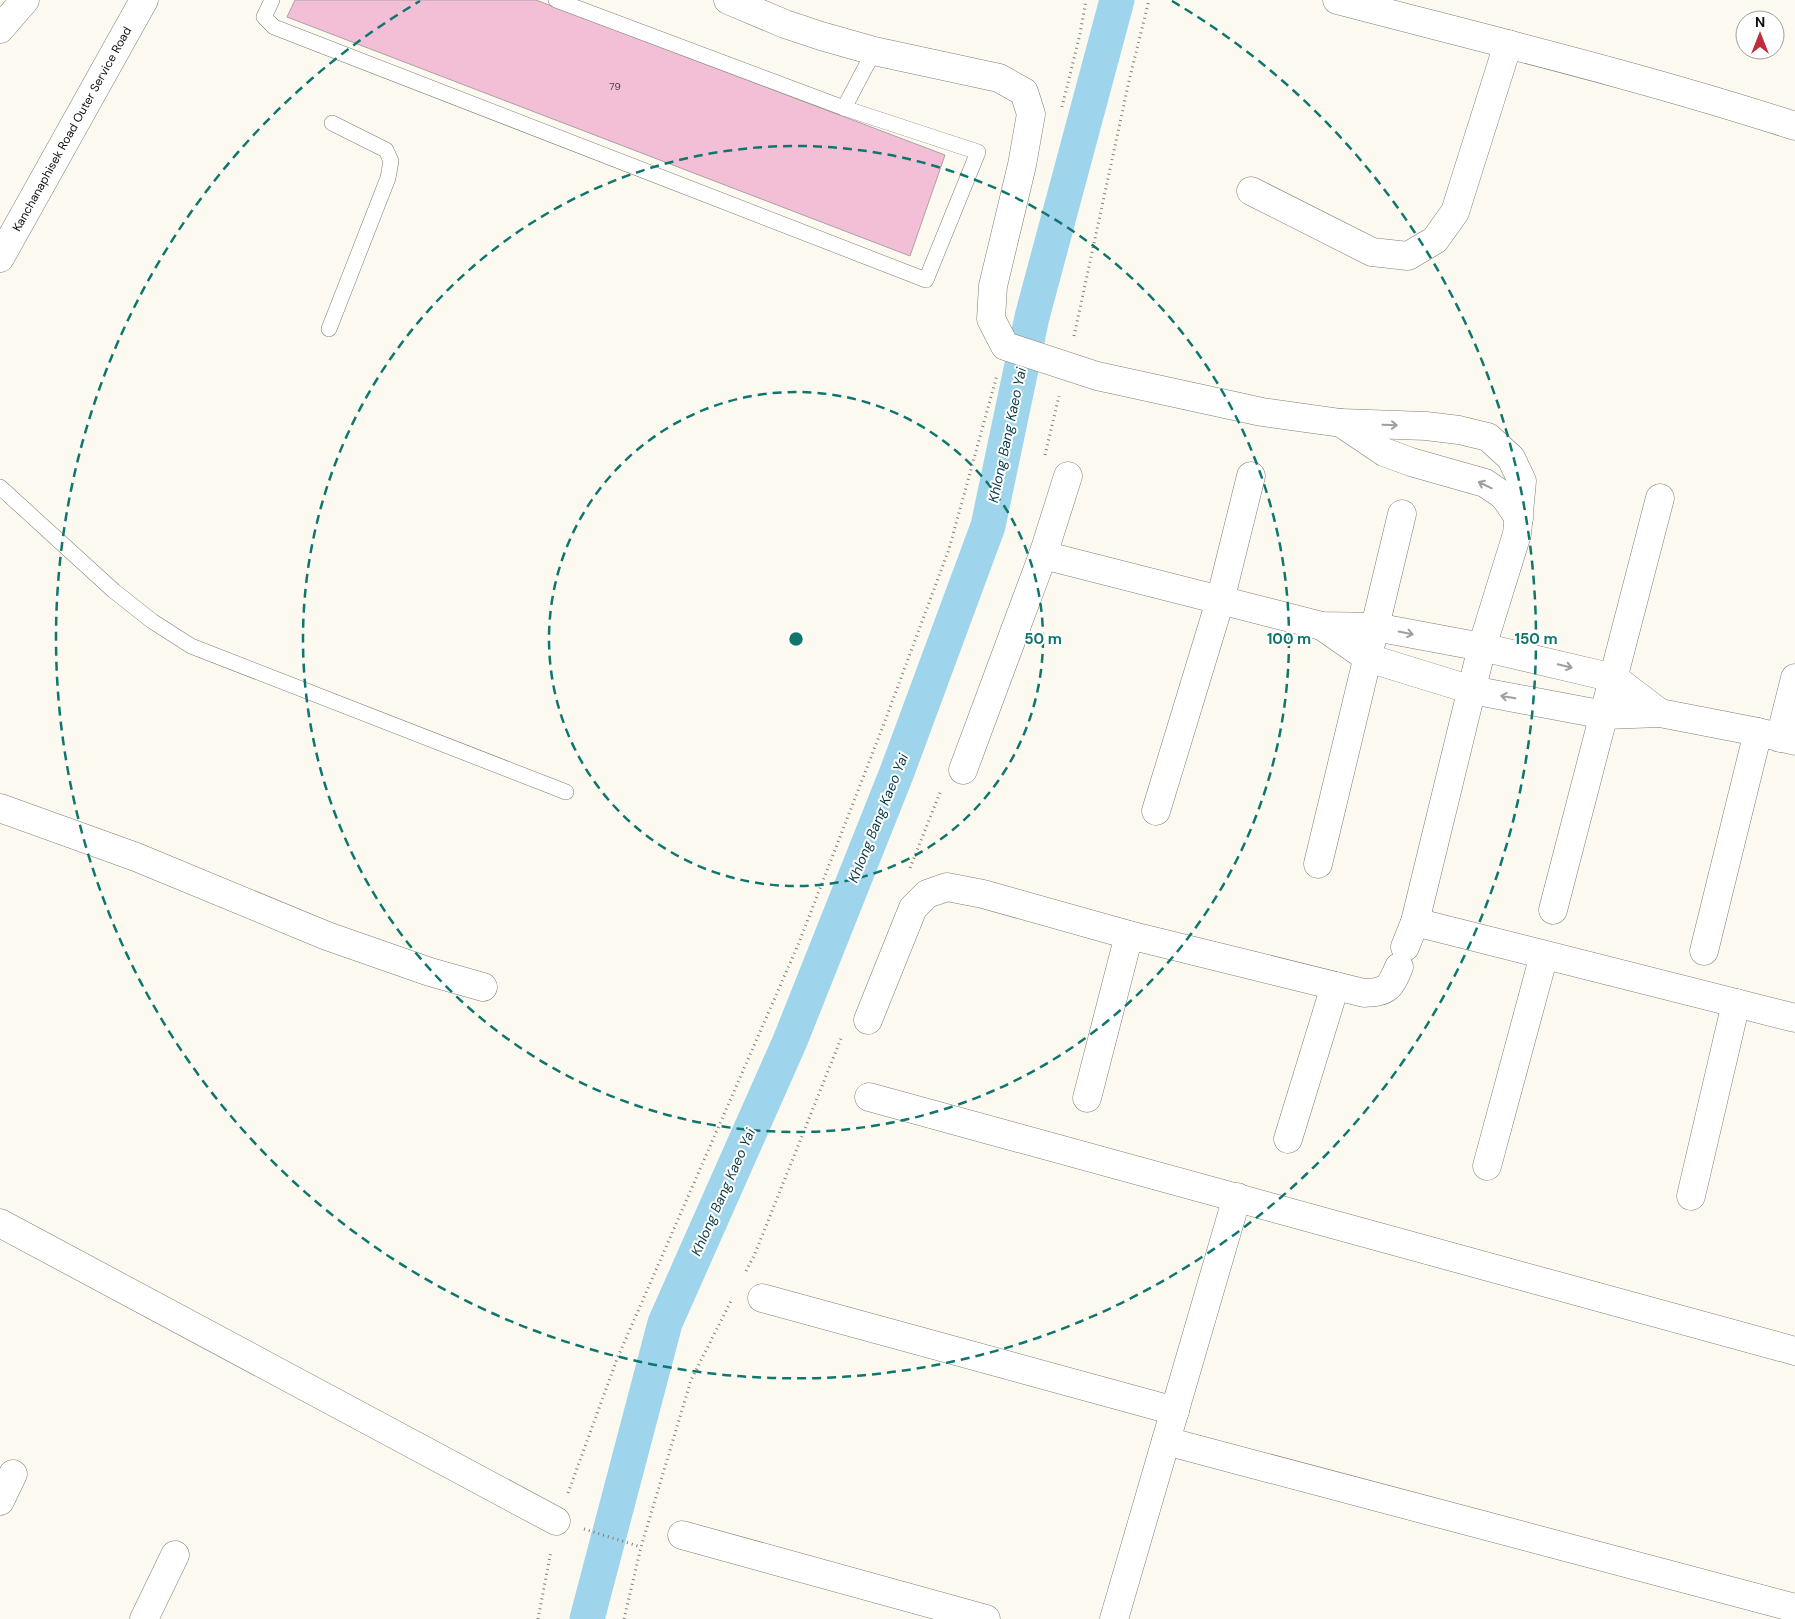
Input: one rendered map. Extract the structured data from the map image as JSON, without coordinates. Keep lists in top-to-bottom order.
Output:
{
  "streets": {
    "main road": ["Kanchanaphisek Road Outer Service Road"]
  },
  "water": ["Khlong Bang Kaeo Yai"],
  "house_numbers": ["79"],
  "north": "top",
  "rings": ["50 m", "100 m", "150 m"]
}
